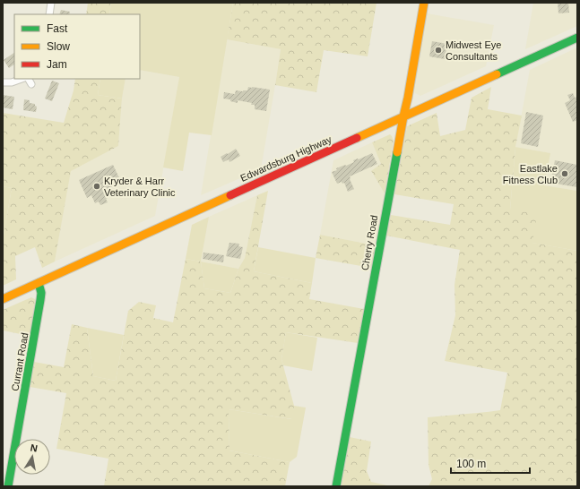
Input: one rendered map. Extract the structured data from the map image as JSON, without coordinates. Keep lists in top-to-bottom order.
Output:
{
  "streets": {
    "street": ["Edwardsburg Highway", "Cherry Road", "Currant Road"]
  },
  "crossings": [
    ["Edwardsburg Highway", "Cherry Road"],
    ["Edwardsburg Highway", "Currant Road"]
  ],
  "places": ["Midwest Eye Consultants", "Eastlake Fitness Club", "Kryder & Harr Veterinary Clinic"],
  "legend": ["Fast", "Slow", "Jam"],
  "scale_bar": "100 m",
  "north": "top"
}
